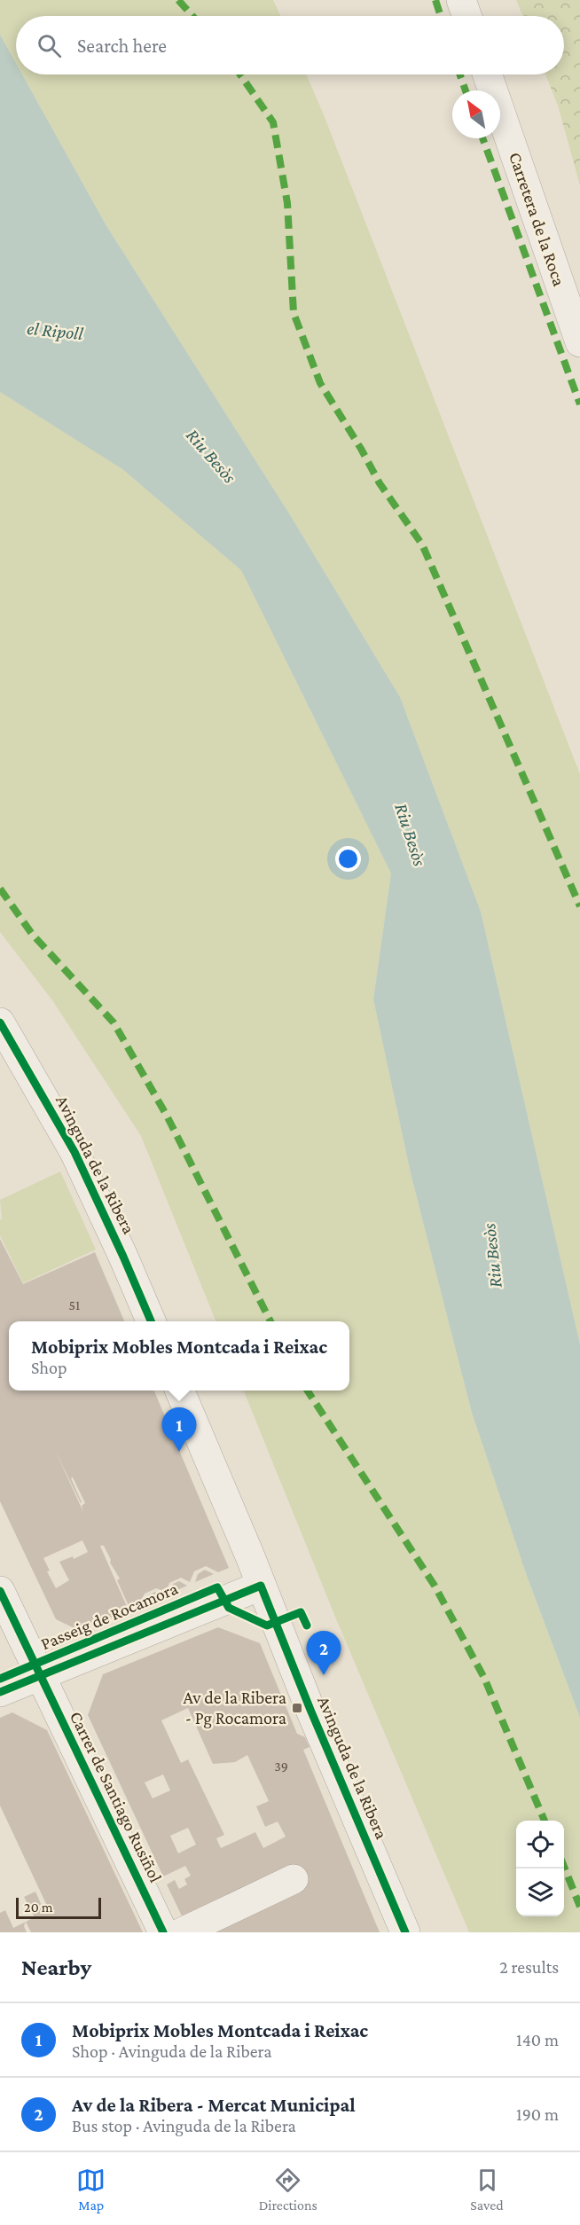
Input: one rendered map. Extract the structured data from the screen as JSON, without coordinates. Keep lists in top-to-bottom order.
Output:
{
  "streets": {
    "street": [
      "Carretera de la Roca",
      "Avinguda de la Ribera",
      "Passeig de Rocamora",
      "Carrer de Santiago Rusiñol"
    ]
  },
  "crossings": [
    ["Avinguda de la Ribera", "Passeig de Rocamora"],
    ["Passeig de Rocamora", "Carrer de Santiago Rusiñol"]
  ],
  "water": ["el Ripoll", "Riu Besòs"],
  "places": {
    "transit": ["Av de la Ribera - Pg Rocamora"]
  },
  "house_numbers": ["51", "39"],
  "scale_bar": "20 m",
  "north": "top left",
  "page": {
    "search": "Search here",
    "popup": ["Mobiprix Mobles Montcada i Reixac", "Shop"],
    "pins": ["1", "2"],
    "scale": "20 m",
    "heading": ["Nearby", "2 results"],
    "list": [
      {
        "mark": "1",
        "name": "Mobiprix Mobles Montcada i Reixac",
        "note": "Shop · Avinguda de la Ribera",
        "value": "140 m"
      },
      {
        "mark": "2",
        "name": "Av de la Ribera - Mercat Municipal",
        "note": "Bus stop · Avinguda de la Ribera",
        "value": "190 m"
      }
    ],
    "nav": ["Map", "Directions", "Saved"]
  }
}
